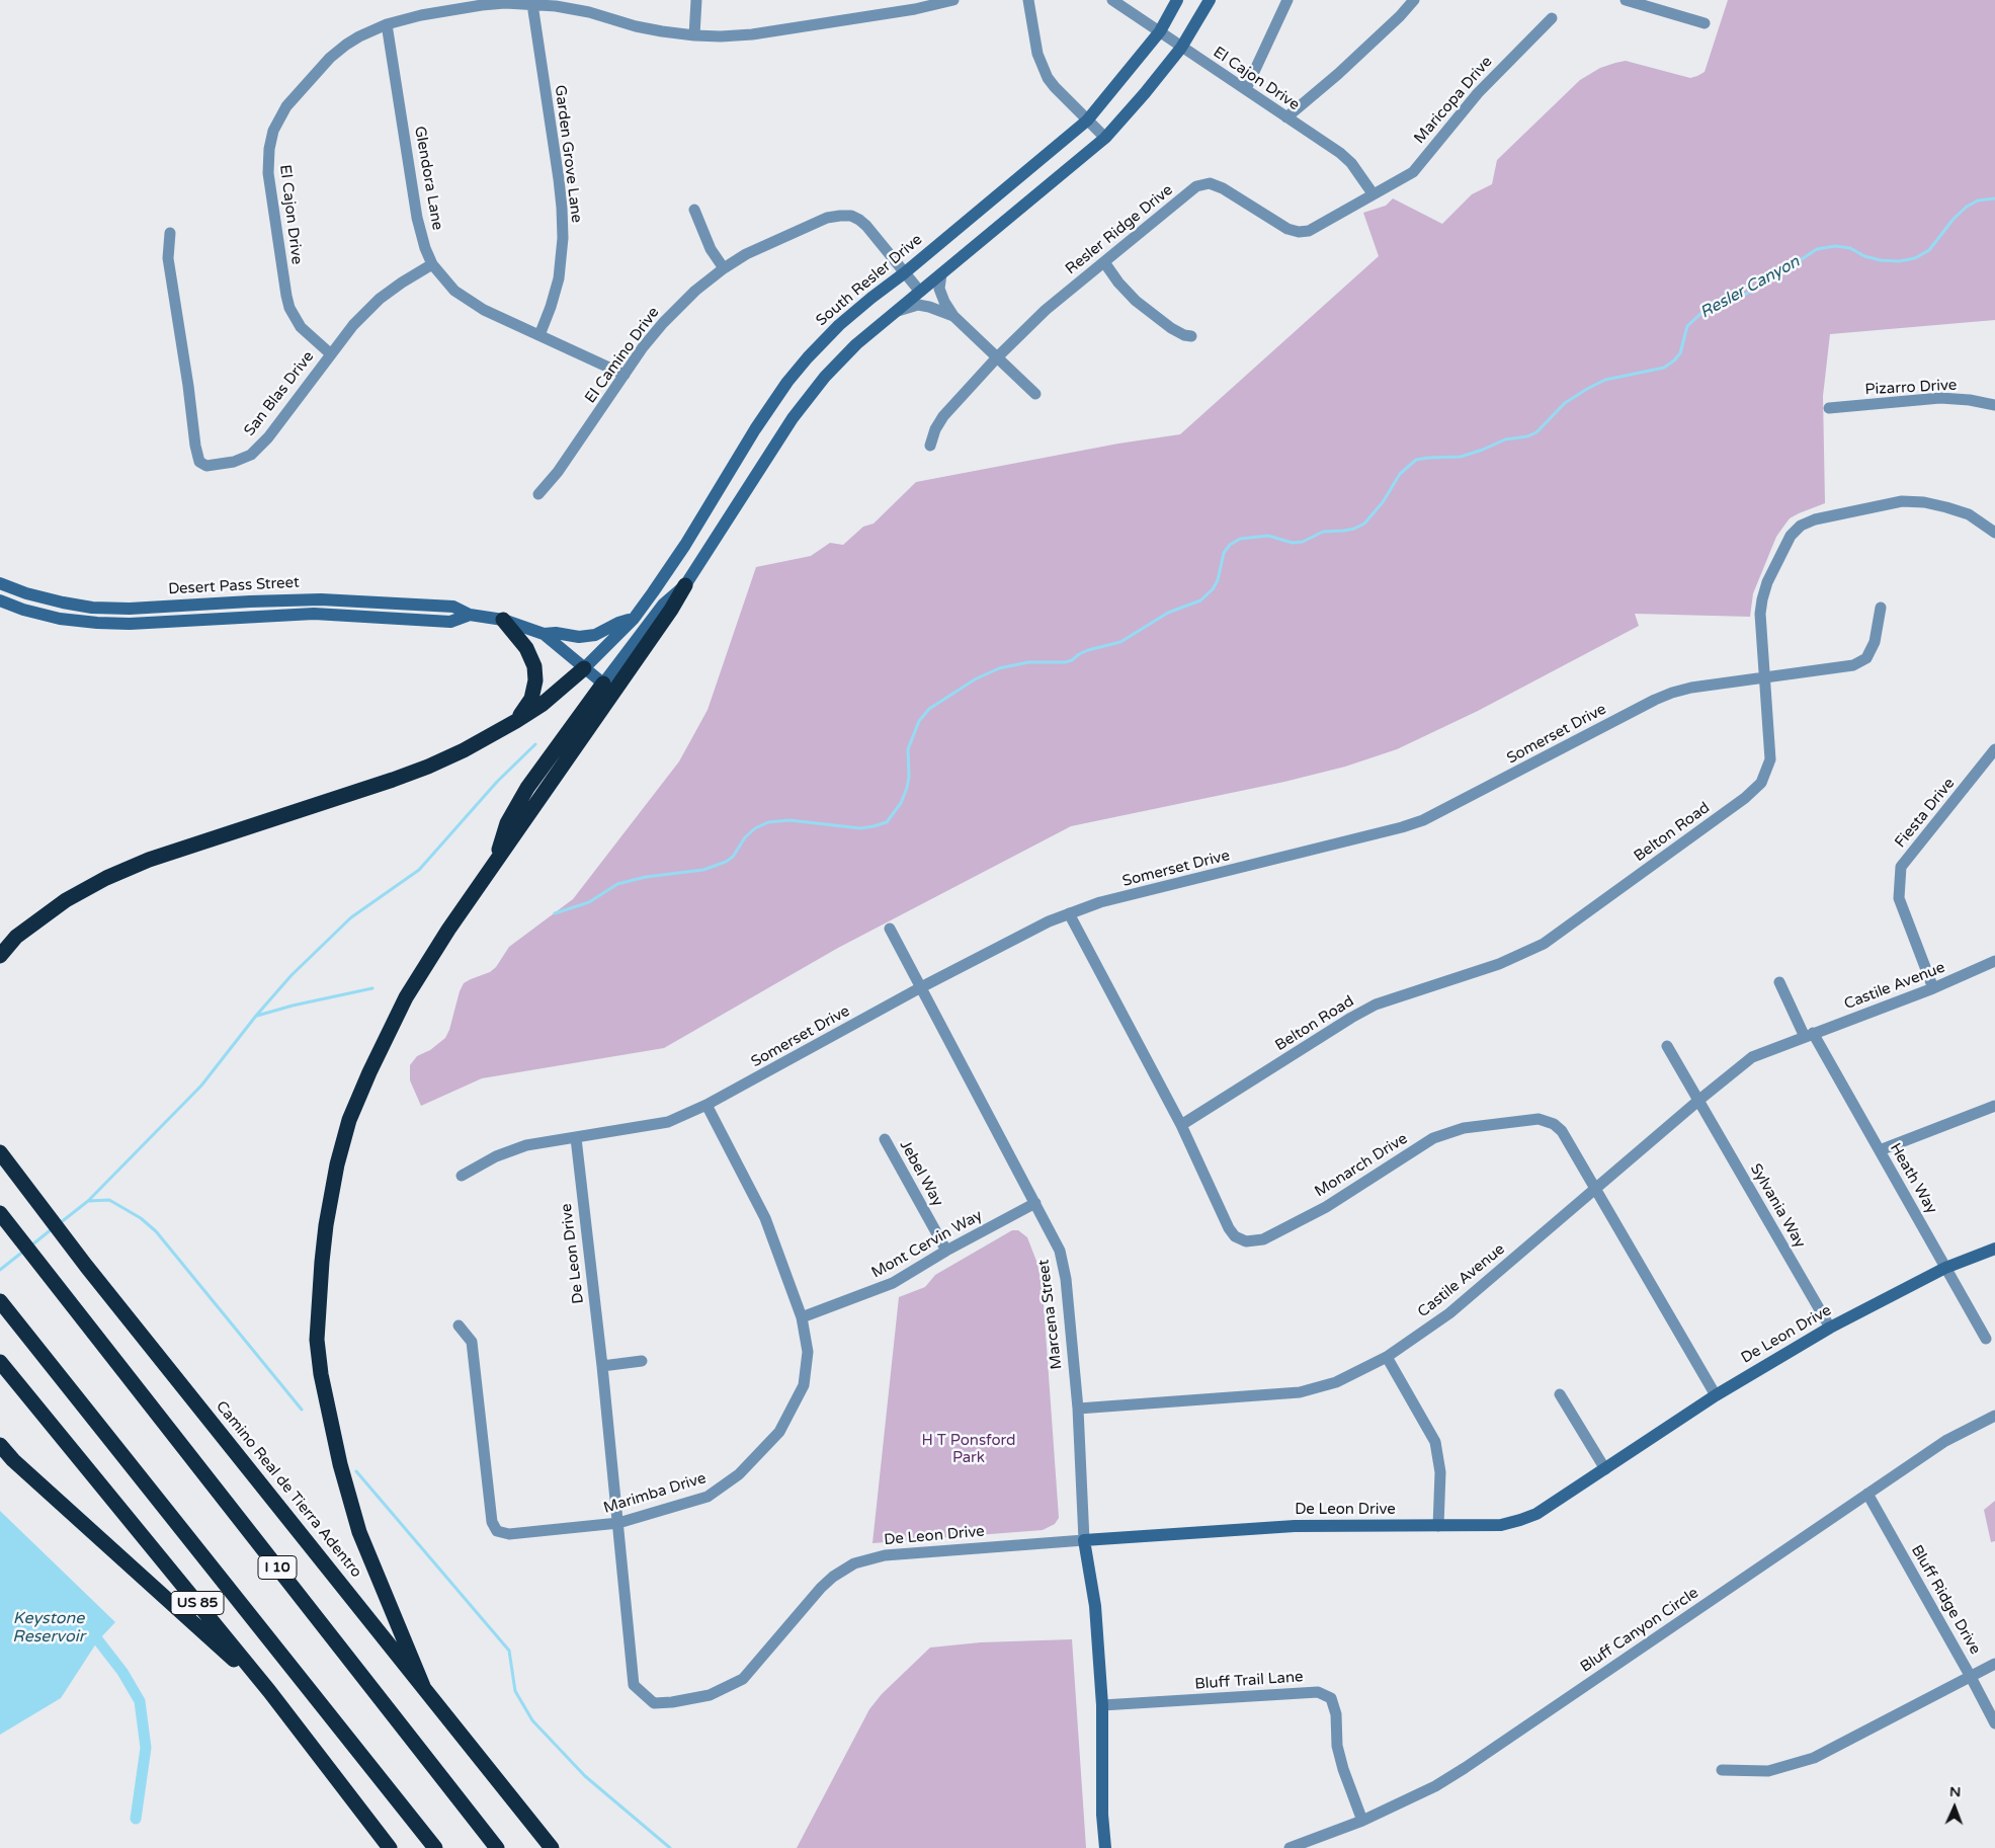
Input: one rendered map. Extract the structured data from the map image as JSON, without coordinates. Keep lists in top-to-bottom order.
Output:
{
  "streets": {
    "highway": ["Camino Real de Tierra Adentro", "I 10", "US 85"],
    "street": [
      "El Cajon Drive",
      "Maricopa Drive",
      "Garden Grove Lane",
      "Glendora Lane",
      "Resler Ridge Drive",
      "South Resler Drive",
      "El Camino Drive",
      "Pizarro Drive",
      "San Blas Drive",
      "Desert Pass Street",
      "Somerset Drive",
      "Fiesta Drive",
      "Belton Road",
      "Castile Avenue",
      "Monarch Drive",
      "Jebel Way",
      "Heath Way",
      "Sylvania Way",
      "Mont Cervin Way",
      "De Leon Drive",
      "Marcena Street",
      "Marimba Drive",
      "Bluff Ridge Drive",
      "Bluff Canyon Circle",
      "Bluff Trail Lane"
    ]
  },
  "crossings": [
    ["El Cajon Drive", "Maricopa Drive"],
    ["El Cajon Drive", "Garden Grove Lane"],
    ["El Cajon Drive", "Glendora Lane"],
    ["El Cajon Drive", "Resler Ridge Drive"],
    ["El Cajon Drive", "South Resler Drive"],
    ["El Cajon Drive", "San Blas Drive"],
    ["Maricopa Drive", "Resler Ridge Drive"],
    ["Garden Grove Lane", "Glendora Lane"],
    ["Glendora Lane", "El Camino Drive"],
    ["Glendora Lane", "San Blas Drive"],
    ["South Resler Drive", "El Camino Drive"],
    ["South Resler Drive", "Desert Pass Street"],
    ["Somerset Drive", "Belton Road"],
    ["Somerset Drive", "Monarch Drive"],
    ["Somerset Drive", "De Leon Drive"],
    ["Somerset Drive", "Marcena Street"],
    ["Somerset Drive", "Marimba Drive"],
    ["Fiesta Drive", "Castile Avenue"],
    ["Belton Road", "Monarch Drive"],
    ["Castile Avenue", "Monarch Drive"],
    ["Castile Avenue", "Heath Way"],
    ["Castile Avenue", "Sylvania Way"],
    ["Castile Avenue", "Marcena Street"],
    ["Monarch Drive", "De Leon Drive"],
    ["Jebel Way", "Mont Cervin Way"],
    ["Heath Way", "De Leon Drive"],
    ["Sylvania Way", "De Leon Drive"],
    ["Mont Cervin Way", "Marcena Street"],
    ["Mont Cervin Way", "Marimba Drive"],
    ["De Leon Drive", "Marcena Street"],
    ["De Leon Drive", "Marimba Drive"],
    ["Marcena Street", "Bluff Trail Lane"],
    ["Bluff Ridge Drive", "Bluff Canyon Circle"],
    ["Bluff Canyon Circle", "Bluff Trail Lane"]
  ],
  "water": ["Resler Canyon", "Keystone Reservoir"],
  "parks": ["H T Ponsford Park"],
  "north": "top"
}
